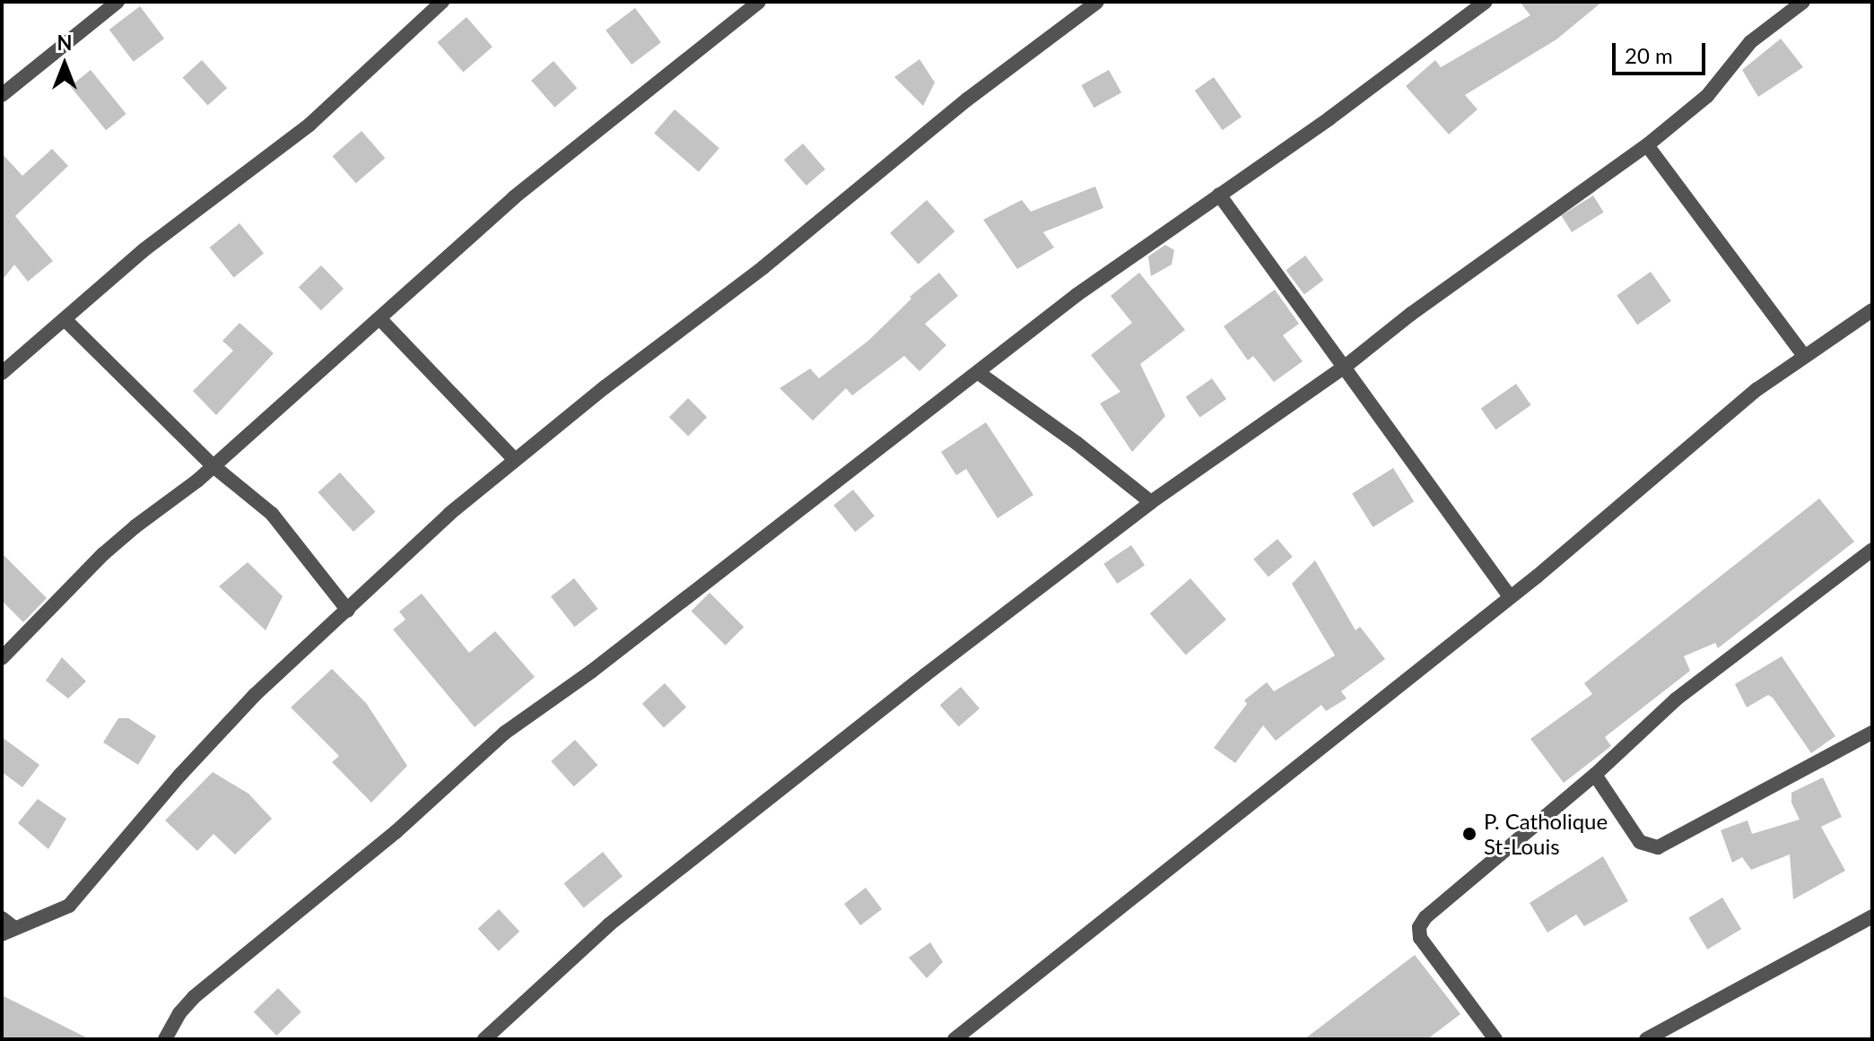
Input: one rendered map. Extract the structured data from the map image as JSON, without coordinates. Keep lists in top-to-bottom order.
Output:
{
  "places": ["P. Catholique St-Louis"],
  "scale_bar": "20 m",
  "north": "top"
}
